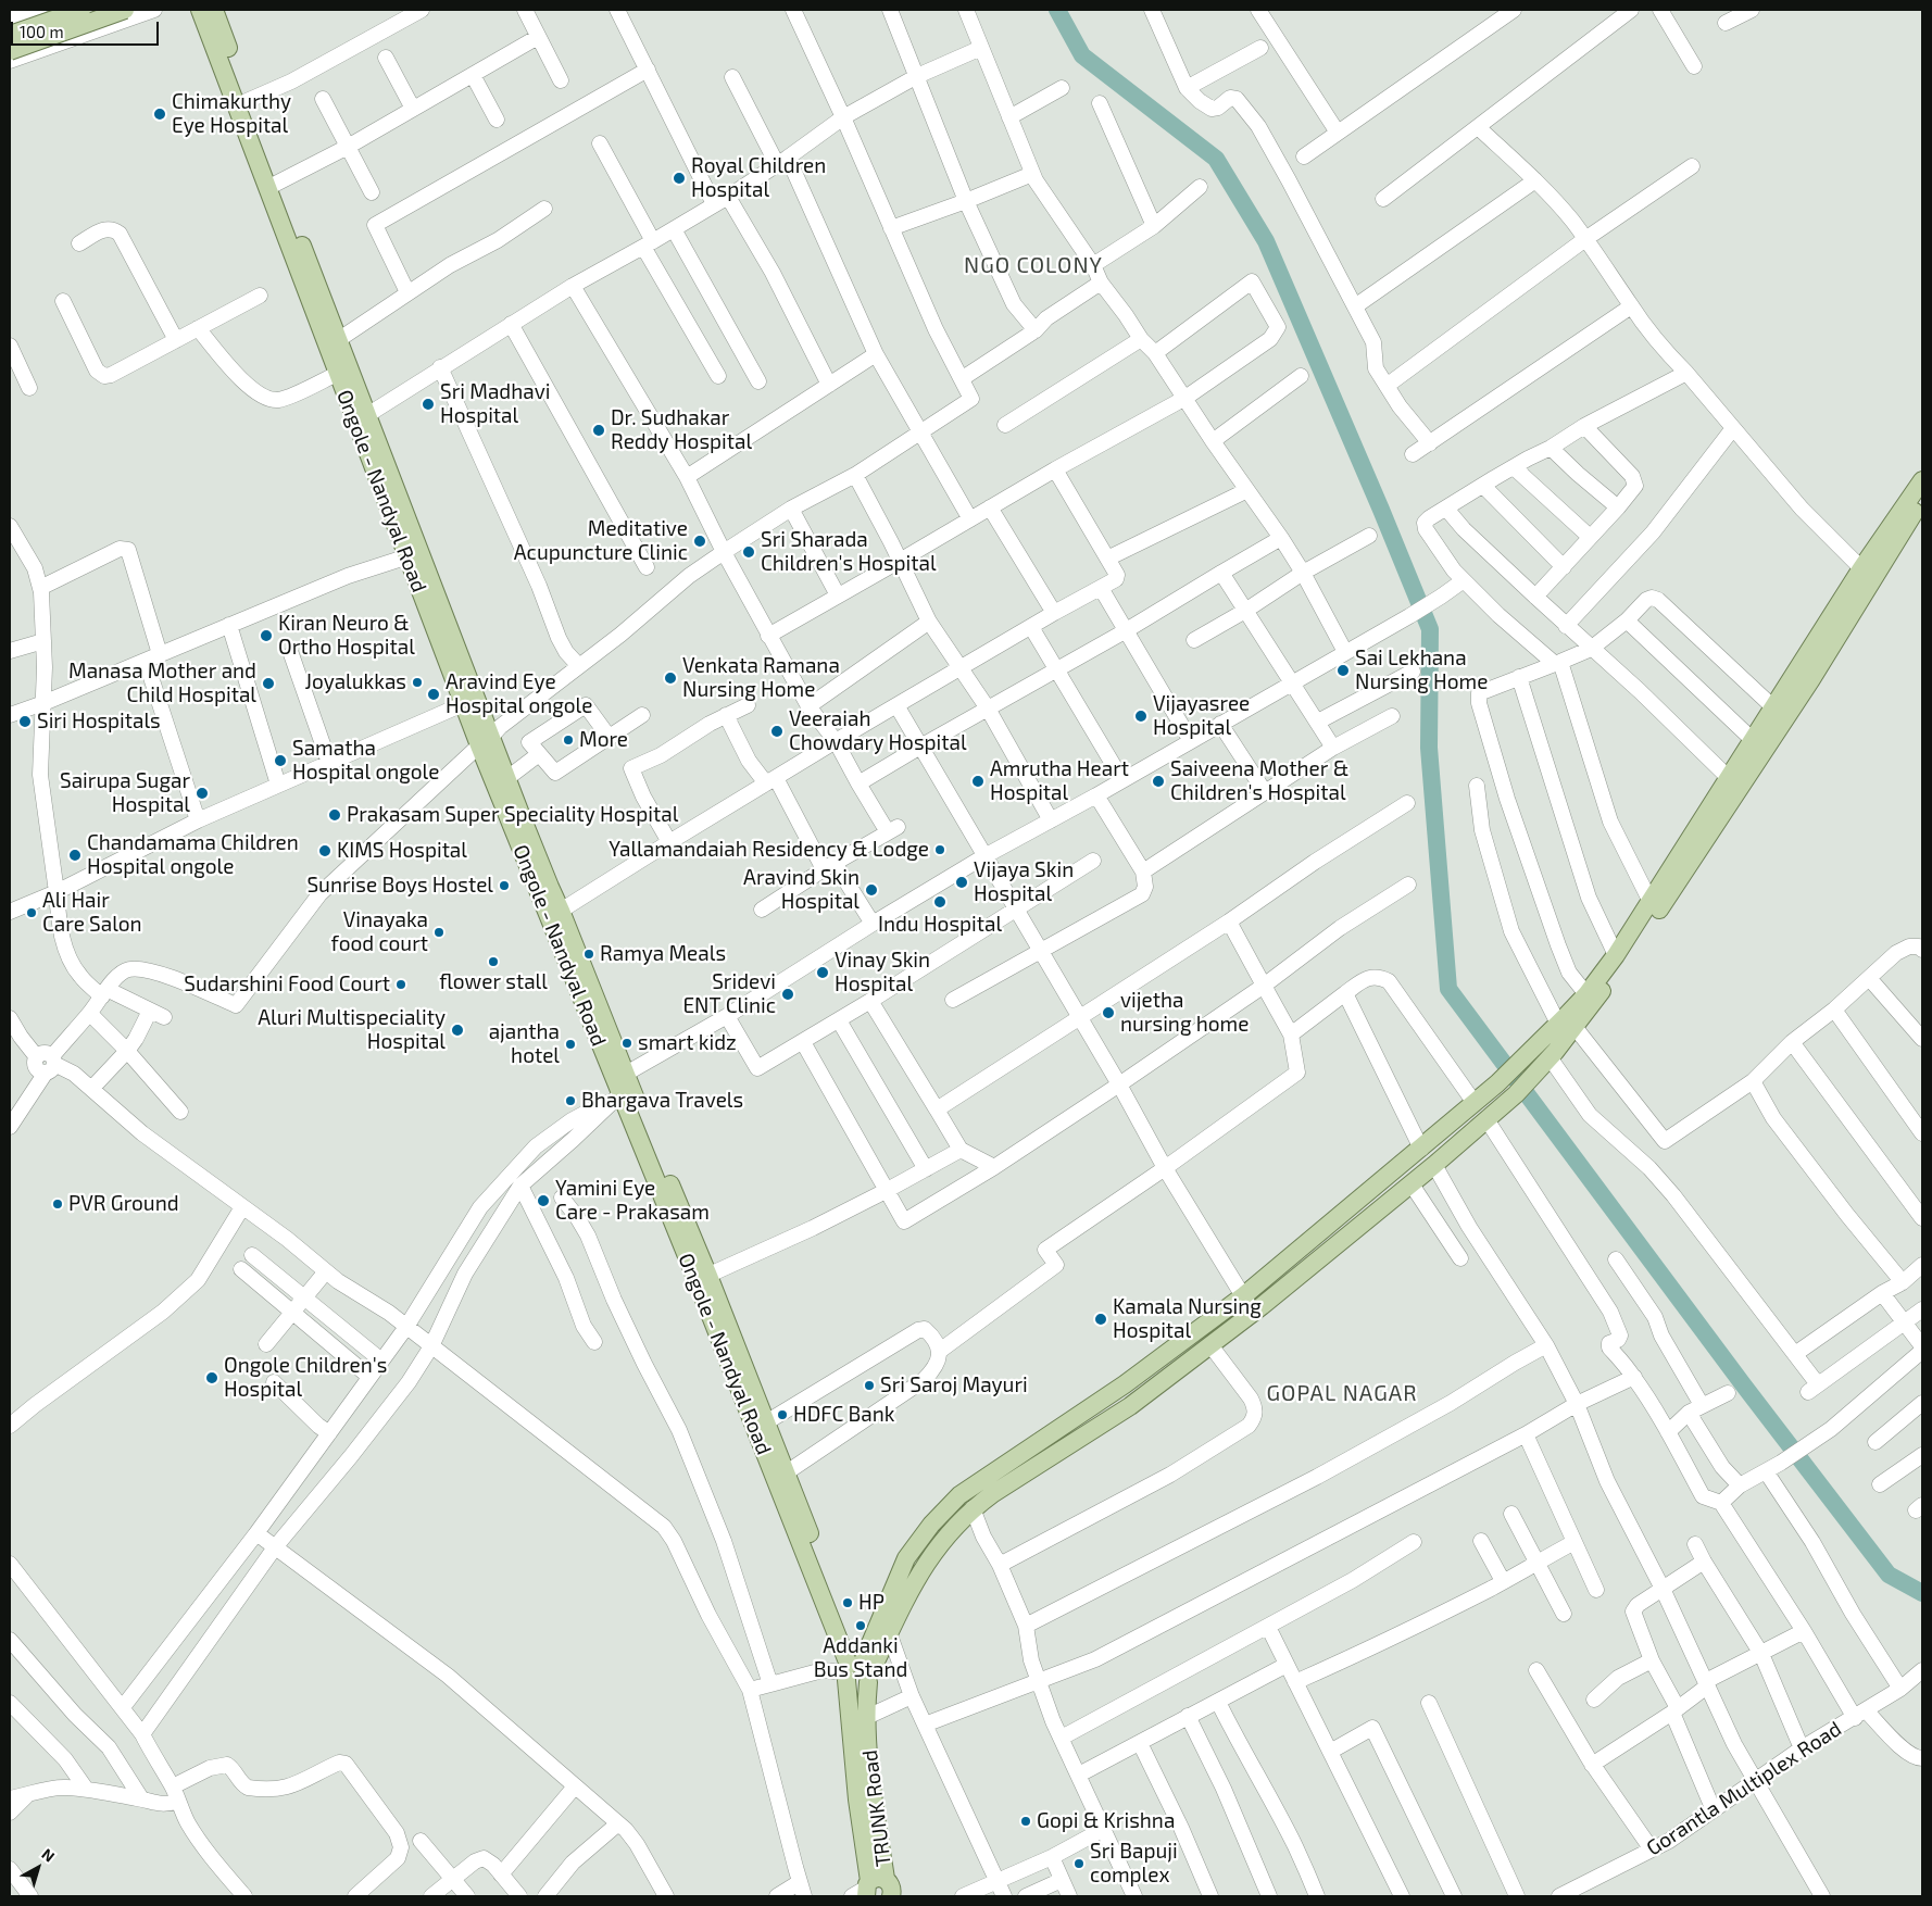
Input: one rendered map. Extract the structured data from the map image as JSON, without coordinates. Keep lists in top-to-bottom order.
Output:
{
  "streets": {
    "main road": ["Ongole - Nandyal Road", "TRUNK Road"],
    "street": ["Gorantla Multiplex Road"]
  },
  "crossings": [
    ["Ongole - Nandyal Road", "TRUNK Road"]
  ],
  "districts": ["NGO COLONY", "GOPAL NAGAR"],
  "places": [
    "Chimakurthy Eye Hospital",
    "Royal Children Hospital",
    "Sri Madhavi Hospital",
    "Dr. Sudhakar Reddy Hospital",
    "Meditative Acupuncture Clinic",
    "Sri Sharada Children's Hospital",
    "Kiran Neuro & Ortho Hospital",
    "Sai Lekhana Nursing Home",
    "Venkata Ramana Nursing Home",
    "Joyalukkas",
    "Manasa Mother and Child Hospital",
    "Aravind Eye Hospital ongole",
    "Vijayasree Hospital",
    "Siri Hospitals",
    "Veeraiah Chowdary Hospital",
    "More",
    "Samatha Hospital ongole",
    "Amrutha Heart Hospital",
    "Saiveena Mother & Children's Hospital",
    "Sairupa Sugar Hospital",
    "Prakasam Super Speciality Hospital",
    "Yallamandaiah Residency & Lodge",
    "KIMS Hospital",
    "Chandamama Children Hospital ongole",
    "Vijaya Skin Hospital",
    "Sunrise Boys Hostel",
    "Aravind Skin Hospital",
    "Indu Hospital",
    "Ali Hair Care Salon",
    "Vinayaka food court",
    "Ramya Meals",
    "flower stall",
    "Vinay Skin Hospital",
    "Sudarshini Food Court",
    "Sridevi ENT Clinic",
    "vijetha nursing home",
    "Aluri Multispeciality Hospital",
    "smart kidz",
    "ajantha hotel",
    "Bhargava Travels",
    "Yamini Eye Care - Prakasam",
    "PVR Ground",
    "Kamala Nursing Hospital",
    "Ongole Children's Hospital",
    "Sri Saroj Mayuri",
    "HDFC Bank",
    "HP",
    "Addanki Bus Stand",
    "Gopi & Krishna",
    "Sri Bapuji complex"
  ],
  "scale_bar": "100 m",
  "north": "top right"
}
